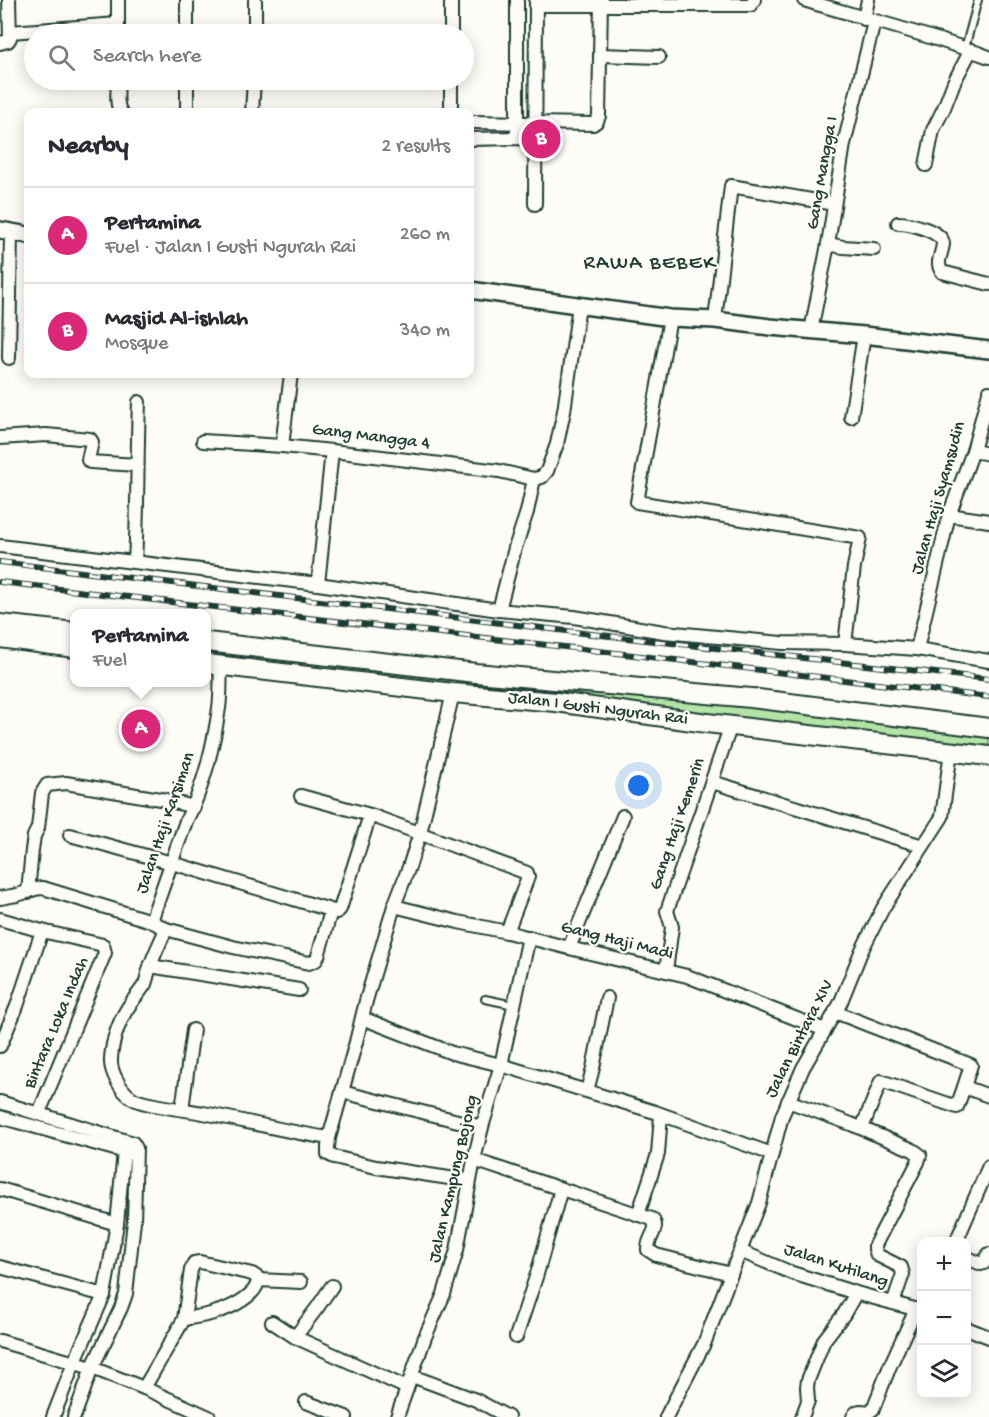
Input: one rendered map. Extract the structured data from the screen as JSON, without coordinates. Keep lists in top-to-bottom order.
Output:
{
  "streets": {
    "main road": ["Jalan I Gusti Ngurah Rai"],
    "street": [
      "Gang Mangga I",
      "Gang Mangga 4",
      "Jalan Haji Syamsudin",
      "Jalan Haji Karsiman",
      "Gang Haji Kemerin",
      "Gang Haji Madi",
      "Bintara Loka Indah",
      "Jalan Bintara XIV",
      "Jalan Kampung Bojong",
      "Jalan Kutilang"
    ]
  },
  "crossings": [
    ["Jalan I Gusti Ngurah Rai", "Jalan Haji Karsiman"],
    ["Jalan I Gusti Ngurah Rai", "Gang Haji Kemerin"],
    ["Jalan I Gusti Ngurah Rai", "Jalan Bintara XIV"],
    ["Gang Haji Kemerin", "Gang Haji Madi"],
    ["Gang Haji Madi", "Jalan Bintara XIV"],
    ["Gang Haji Madi", "Jalan Kampung Bojong"],
    ["Jalan Bintara XIV", "Jalan Kutilang"]
  ],
  "districts": ["RAWA BEBEK"],
  "page": {
    "search": "Search here",
    "heading": ["Nearby", "2 results"],
    "pins": ["B", "A"],
    "list": [
      {
        "mark": "A",
        "name": "Pertamina",
        "note": "Fuel · Jalan I Gusti Ngurah Rai",
        "value": "260 m"
      },
      {
        "mark": "B",
        "name": "Masjid Al-ishlah",
        "note": "Mosque",
        "value": "340 m"
      }
    ],
    "popup": ["Pertamina", "Fuel"],
    "map_buttons": ["+", "−"]
  }
}
